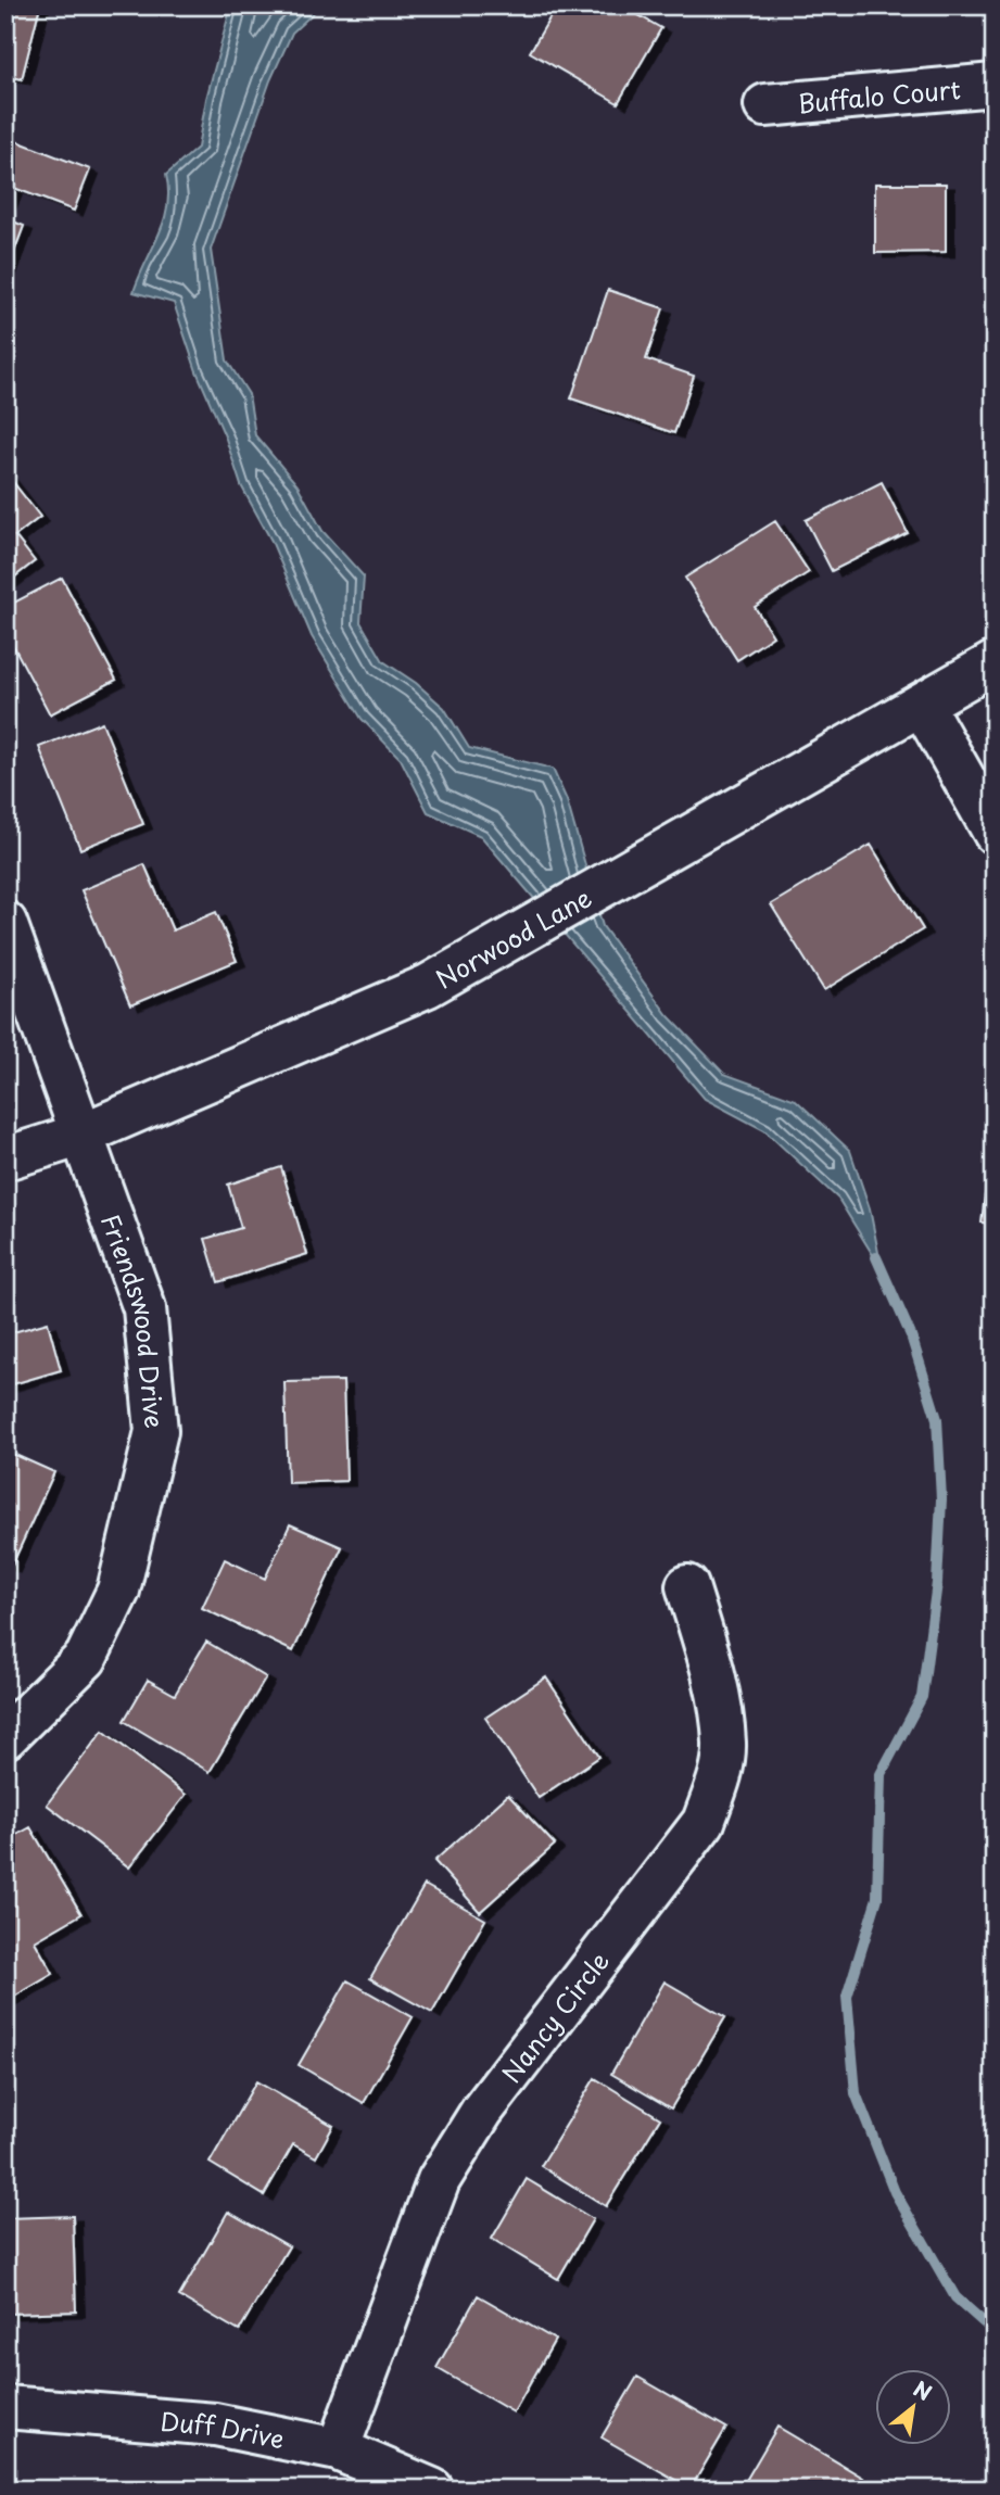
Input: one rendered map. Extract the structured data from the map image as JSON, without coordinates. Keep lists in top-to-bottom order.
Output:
{
  "streets": {
    "street": [
      "Buffalo Court",
      "Norwood Lane",
      "Friendswood Drive",
      "Nancy Circle",
      "Duff Drive"
    ]
  },
  "crossings": [
    ["Norwood Lane", "Friendswood Drive"],
    ["Nancy Circle", "Duff Drive"]
  ],
  "north": "top right"
}
